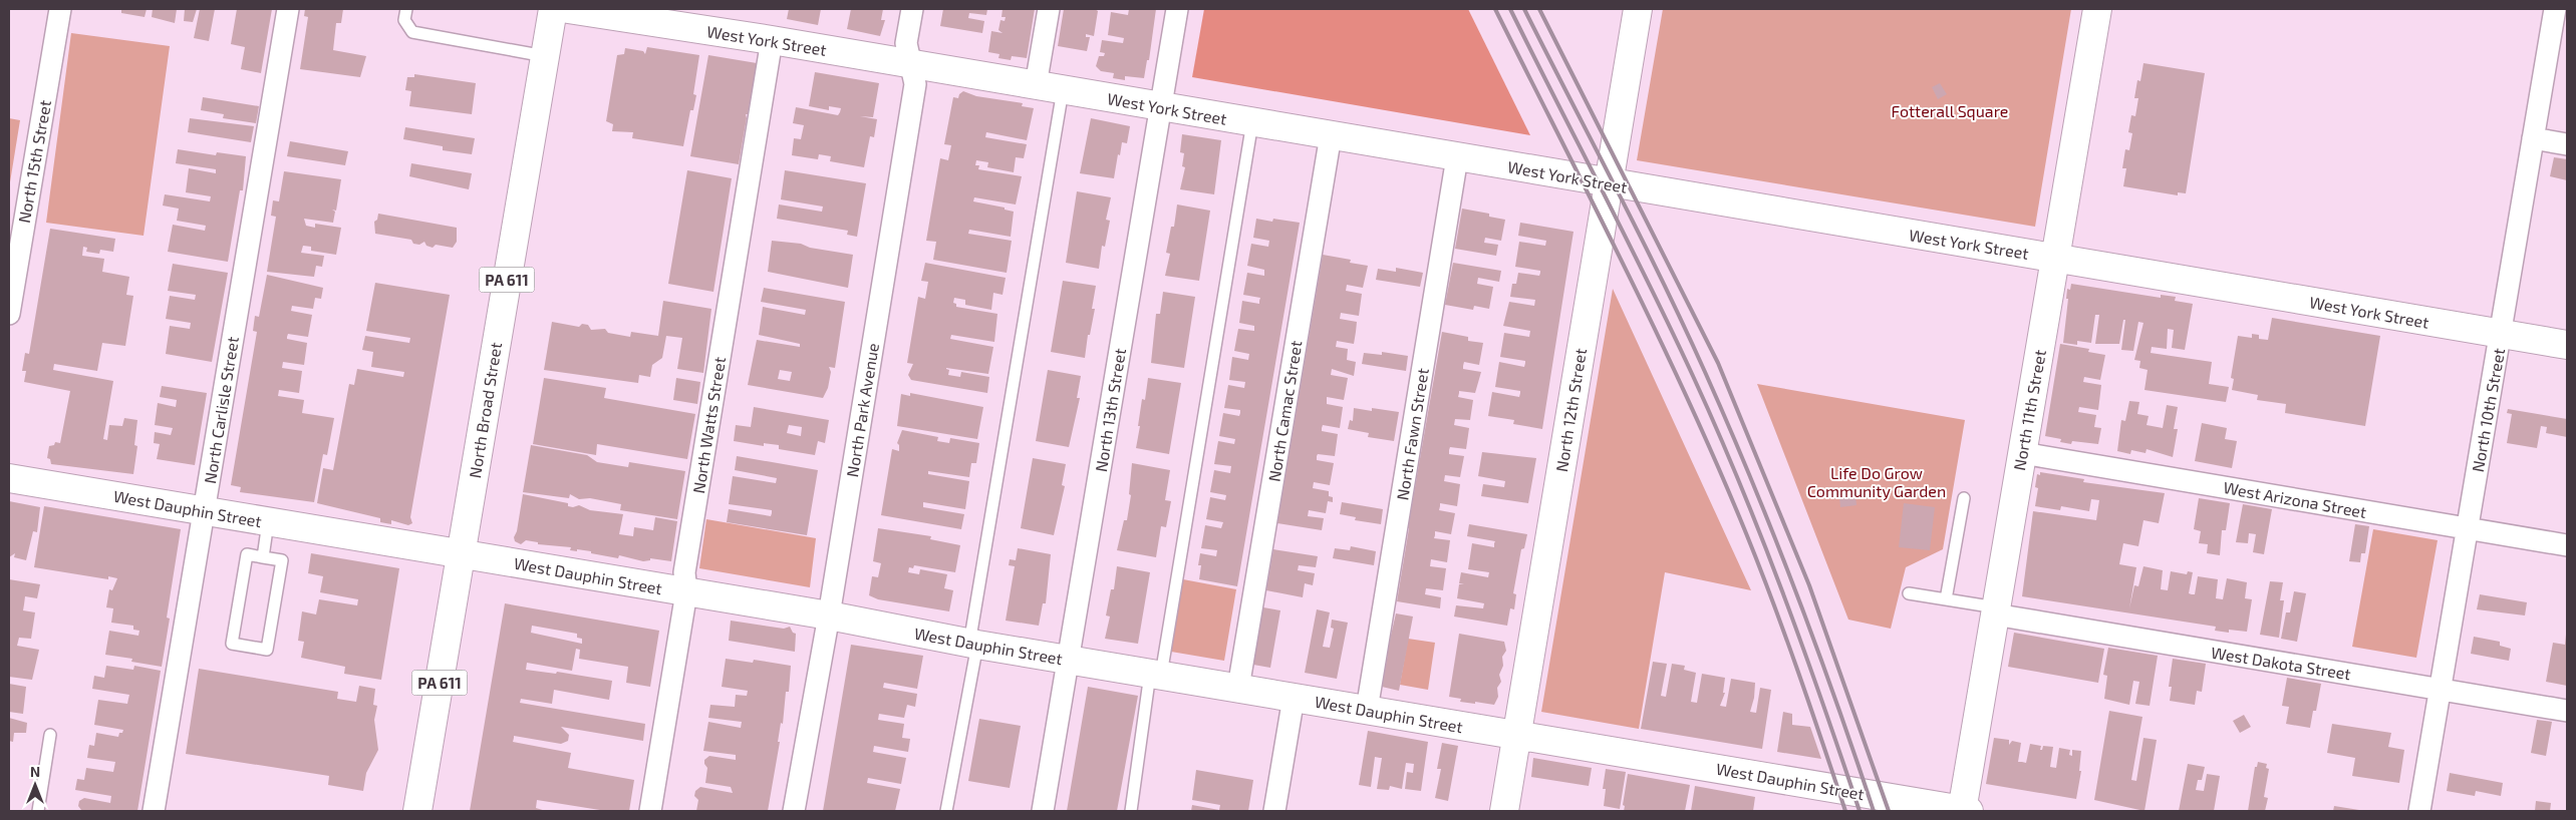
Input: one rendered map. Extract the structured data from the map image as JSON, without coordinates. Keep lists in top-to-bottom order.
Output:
{
  "streets": {
    "street": [
      "West York Street",
      "North 15th Street",
      "PA 611",
      "North Carlisle Street",
      "North Broad Street",
      "North Park Avenue",
      "North 13th Street",
      "North 12th Street",
      "North 11th Street",
      "North 10th Street",
      "North Camac Street",
      "North Watts Street",
      "North Fawn Street",
      "West Arizona Street",
      "West Dauphin Street",
      "West Dakota Street"
    ]
  },
  "crossings": [
    ["West York Street", "North Park Avenue"],
    ["West York Street", "North 13th Street"],
    ["West York Street", "North 12th Street"],
    ["West York Street", "North 11th Street"],
    ["West York Street", "North 10th Street"],
    ["West York Street", "North Camac Street"],
    ["West York Street", "North Watts Street"],
    ["West York Street", "North Fawn Street"],
    ["North Carlisle Street", "West Dauphin Street"],
    ["North Broad Street", "West Dauphin Street"],
    ["North Park Avenue", "West Dauphin Street"],
    ["North 13th Street", "West Dauphin Street"],
    ["North 12th Street", "West Dauphin Street"],
    ["North 11th Street", "West Arizona Street"],
    ["North 11th Street", "West Dauphin Street"],
    ["North 11th Street", "West Dakota Street"],
    ["North 10th Street", "West Arizona Street"],
    ["North 10th Street", "West Dakota Street"],
    ["North Camac Street", "West Dauphin Street"],
    ["North Watts Street", "West Dauphin Street"],
    ["North Fawn Street", "West Dauphin Street"]
  ],
  "parks": ["Fotterall Square", "Life Do Grow Community Garden"],
  "north": "top"
}
